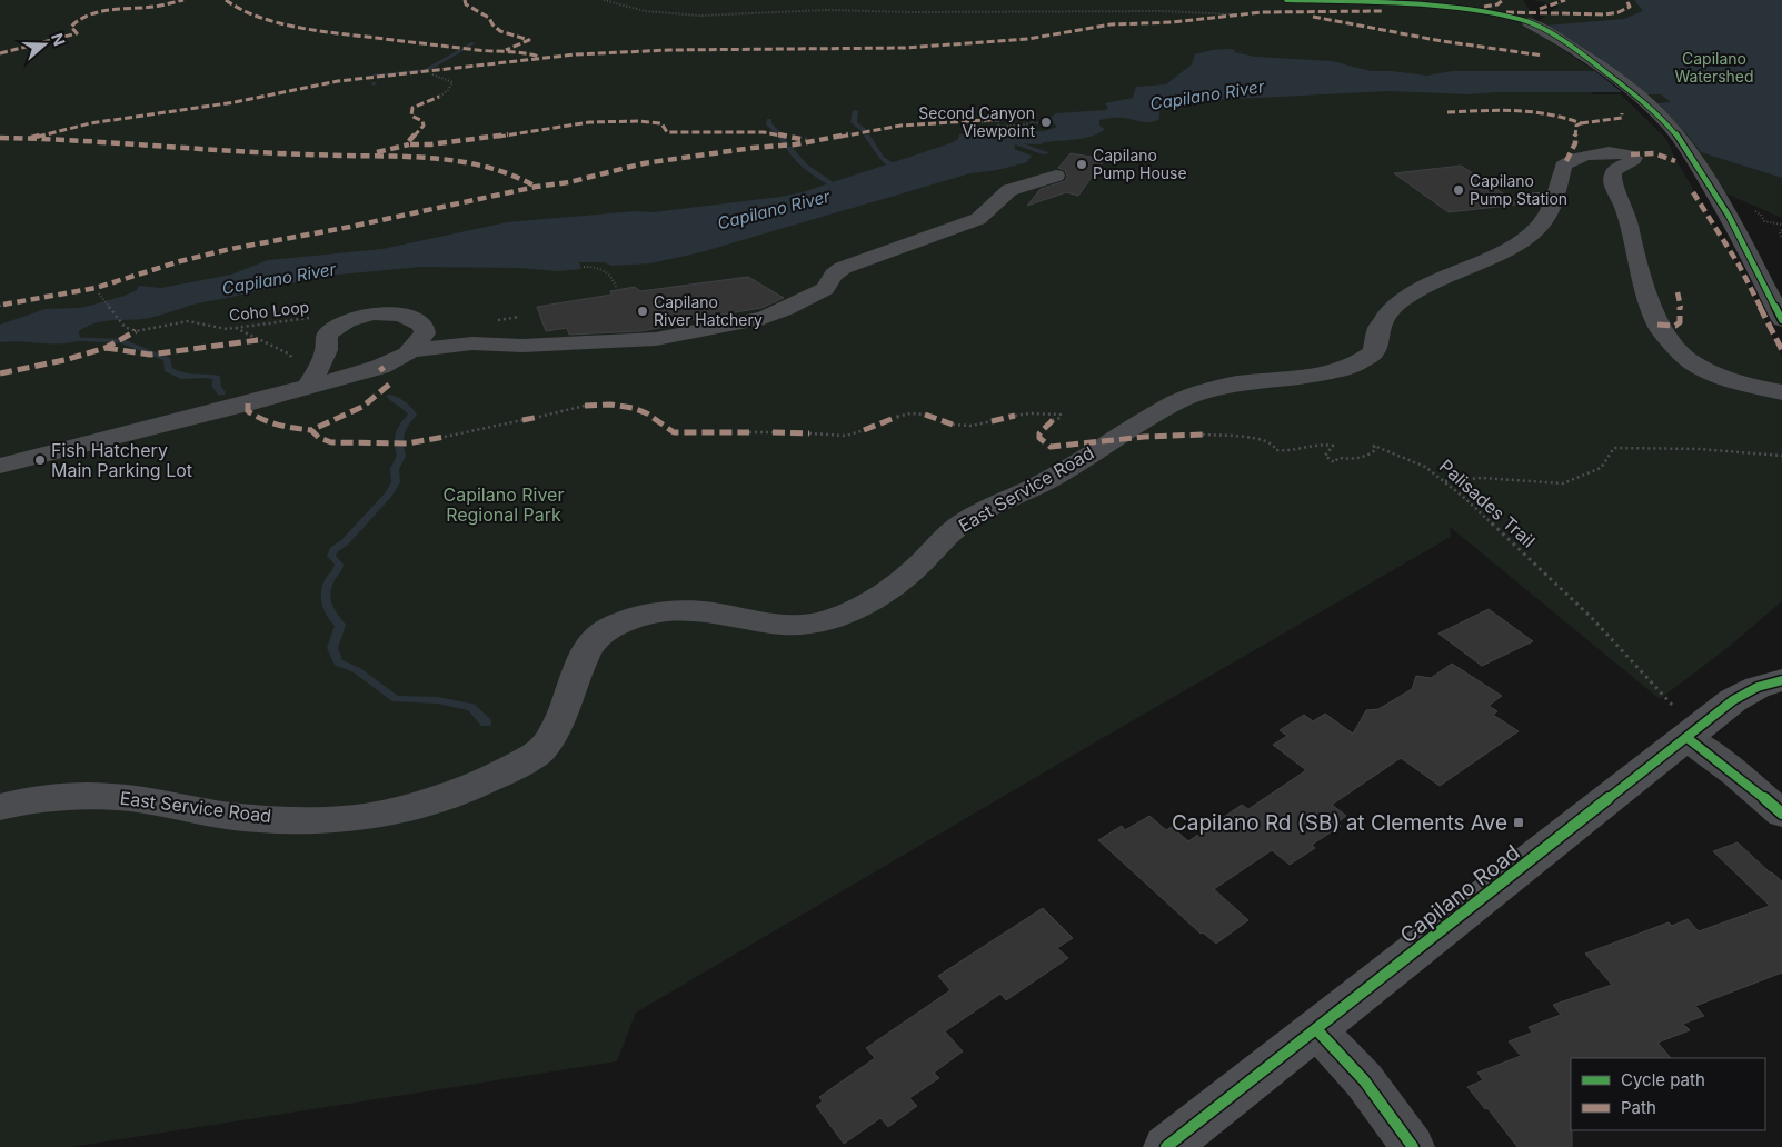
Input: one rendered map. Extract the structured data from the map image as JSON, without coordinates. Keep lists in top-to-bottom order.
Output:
{
  "streets": {
    "main road": ["Capilano Road"],
    "street": ["East Service Road"],
    "path": ["Coho Loop", "Palisades Trail"]
  },
  "crossings": [
    ["Palisades Trail", "Capilano Road"]
  ],
  "water": ["Capilano River"],
  "parks": ["Capilano Watershed", "Capilano River Regional Park"],
  "places": {
    "other": [
      "Second Canyon Viewpoint",
      "Capilano Pump House",
      "Capilano Pump Station",
      "Capilano River Hatchery",
      "Fish Hatchery Main Parking Lot"
    ],
    "transit": ["Capilano Rd (SB) at Clements Ave"]
  },
  "legend": ["Cycle path", "Path"],
  "north": "right"
}
